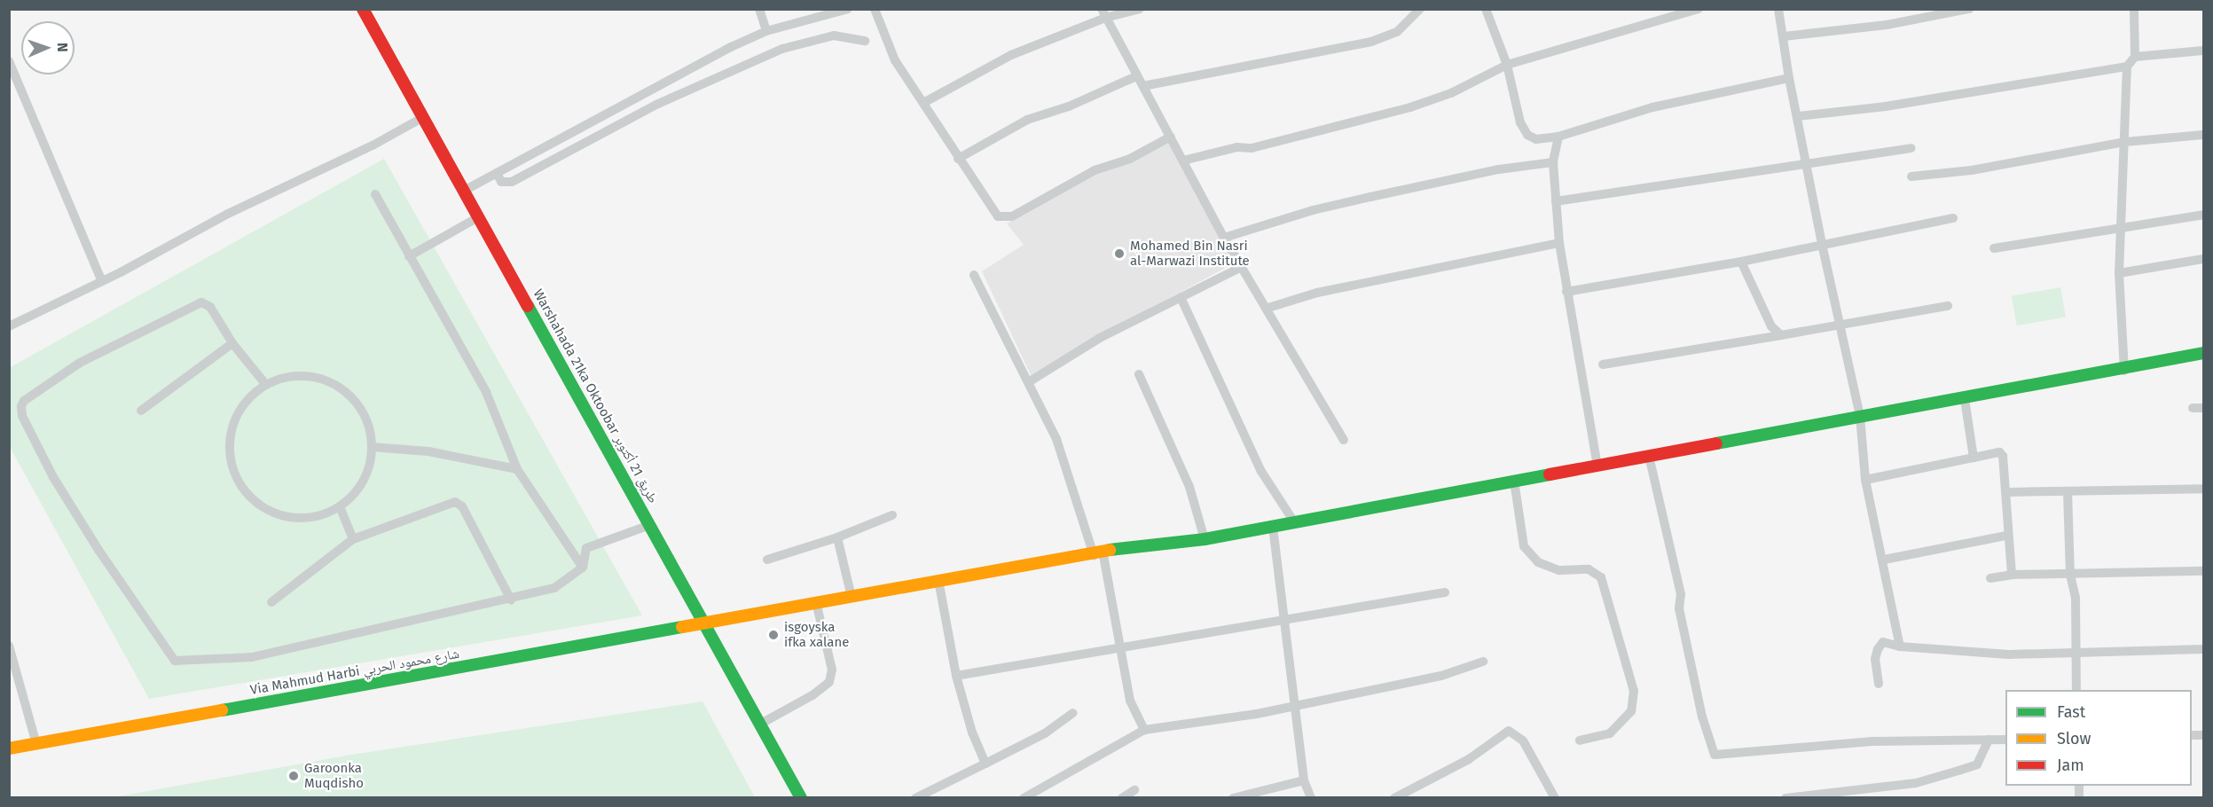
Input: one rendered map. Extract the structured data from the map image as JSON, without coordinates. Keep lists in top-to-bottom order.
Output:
{
  "streets": {
    "street": ["Warshahada 21ka Oktoobar طريق 21 أكتوبر", "Via Mahmud Harbi شارع محمود الحربي"]
  },
  "crossings": [
    ["Warshahada 21ka Oktoobar طريق 21 أكتوبر", "Via Mahmud Harbi شارع محمود الحربي"]
  ],
  "places": ["Mohamed Bin Nasri al-Marwazi Institute", "isgoyska ifka xalane", "Garoonka Muqdisho"],
  "legend": ["Fast", "Slow", "Jam"],
  "north": "right"
}
